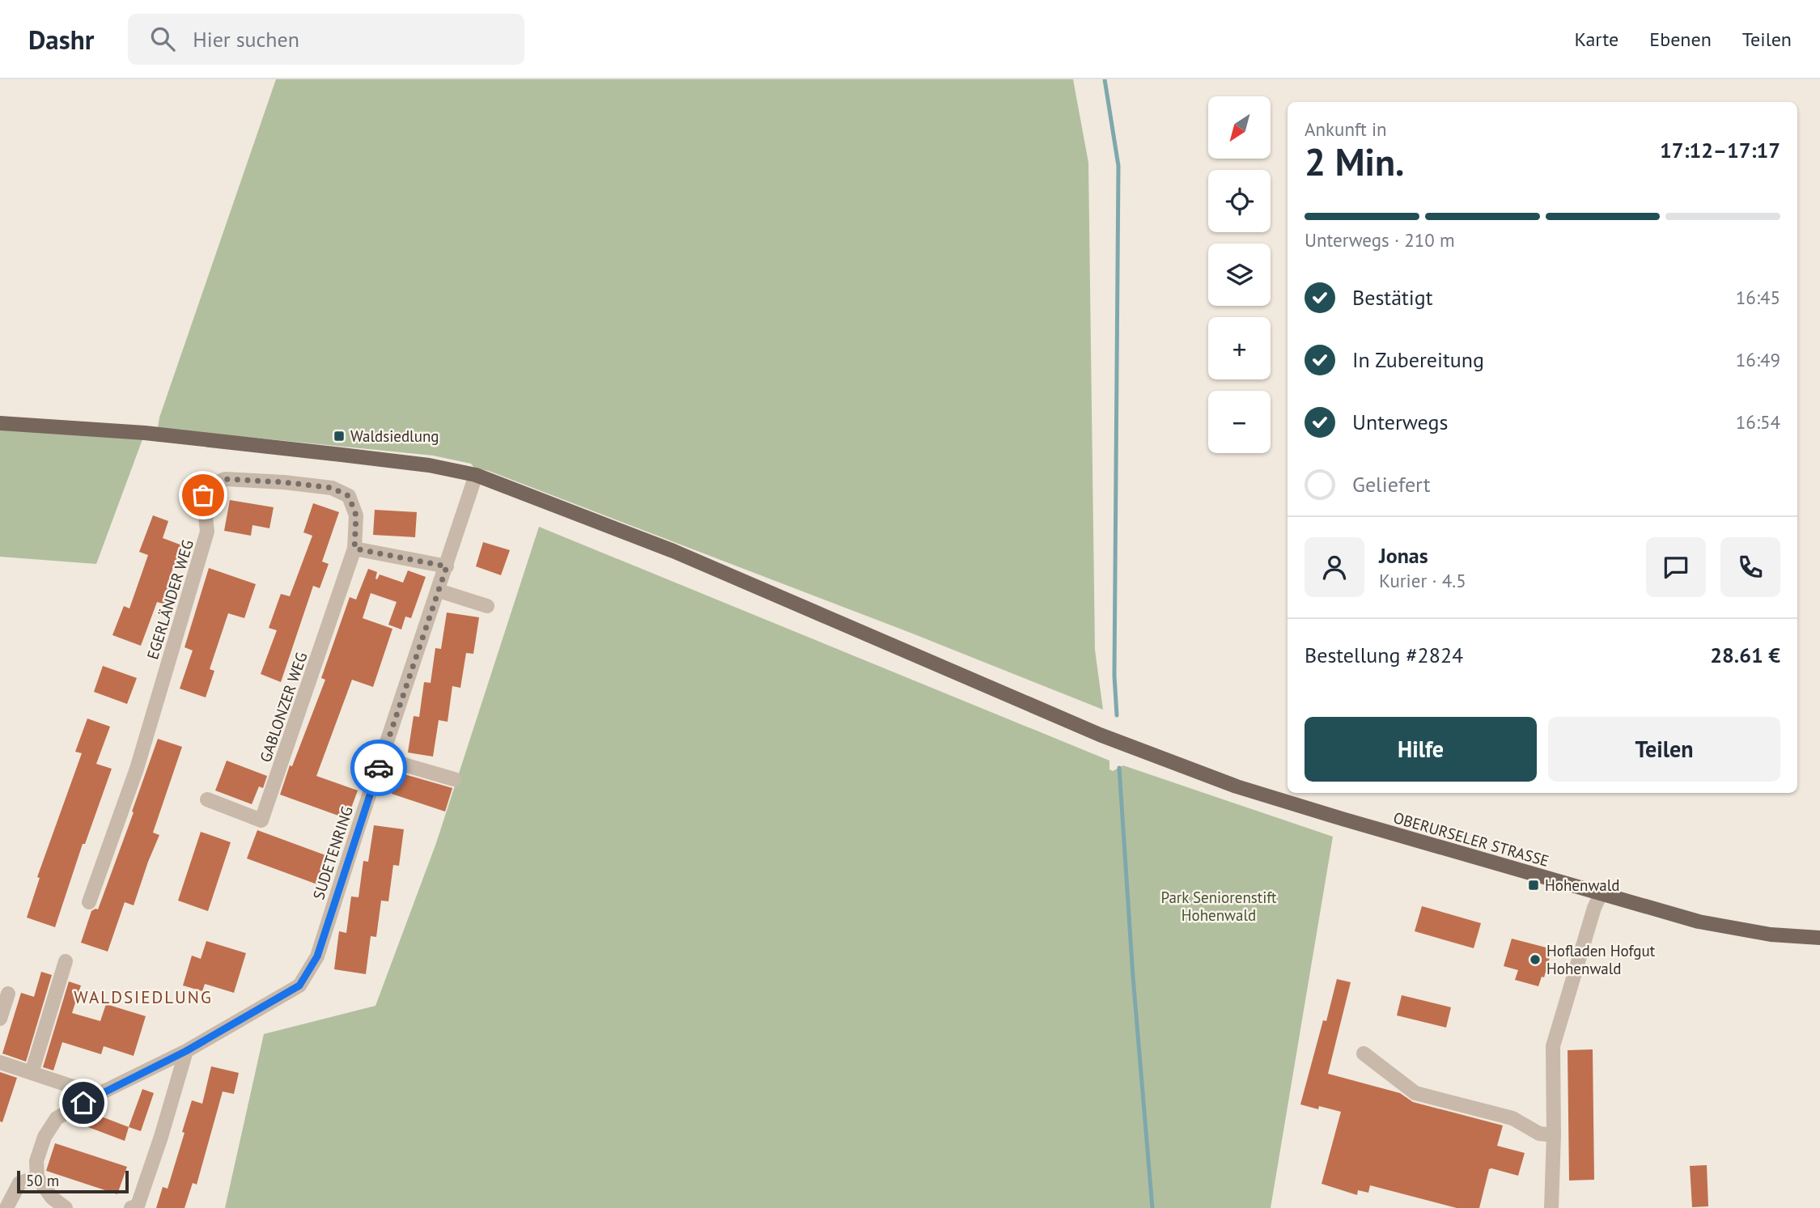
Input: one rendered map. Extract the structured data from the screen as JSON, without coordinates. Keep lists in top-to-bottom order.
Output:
{
  "streets": {
    "main road": ["OBERURSELER STRASSE"],
    "street": ["EGERLÄNDER WEG", "GABLONZER WEG", "SUDETENRING"]
  },
  "crossings": [
    ["EGERLÄNDER WEG", "GABLONZER WEG"],
    ["OBERURSELER STRASSE", "SUDETENRING"]
  ],
  "districts": ["WALDSIEDLUNG"],
  "parks": ["Park Seniorenstift Hohenwald"],
  "places": {
    "transit": ["Waldsiedlung", "Hohenwald"],
    "other": ["Hofladen Hofgut Hohenwald"]
  },
  "scale_bar": "50 m",
  "north": "bottom left",
  "page": {
    "header": "Dashr",
    "search": "Hier suchen",
    "nav": ["Karte", "Ebenen", "Teilen"],
    "map_buttons": ["+", "−"],
    "heading": ["2 Min.", "Ankunft in", "17:12–17:17"],
    "panel": [
      "Jonas",
      "Kurier · 4.5",
      "Bestellung #2824",
      "28.61 €"
    ],
    "bar": "Unterwegs · 210 m",
    "list": [
      ["Bestätigt", "16:45"],
      ["In Zubereitung", "16:49"],
      ["Unterwegs", "16:54"],
      "Geliefert"
    ],
    "buttons": ["Hilfe", "Teilen"],
    "scale": "50 m"
  }
}
